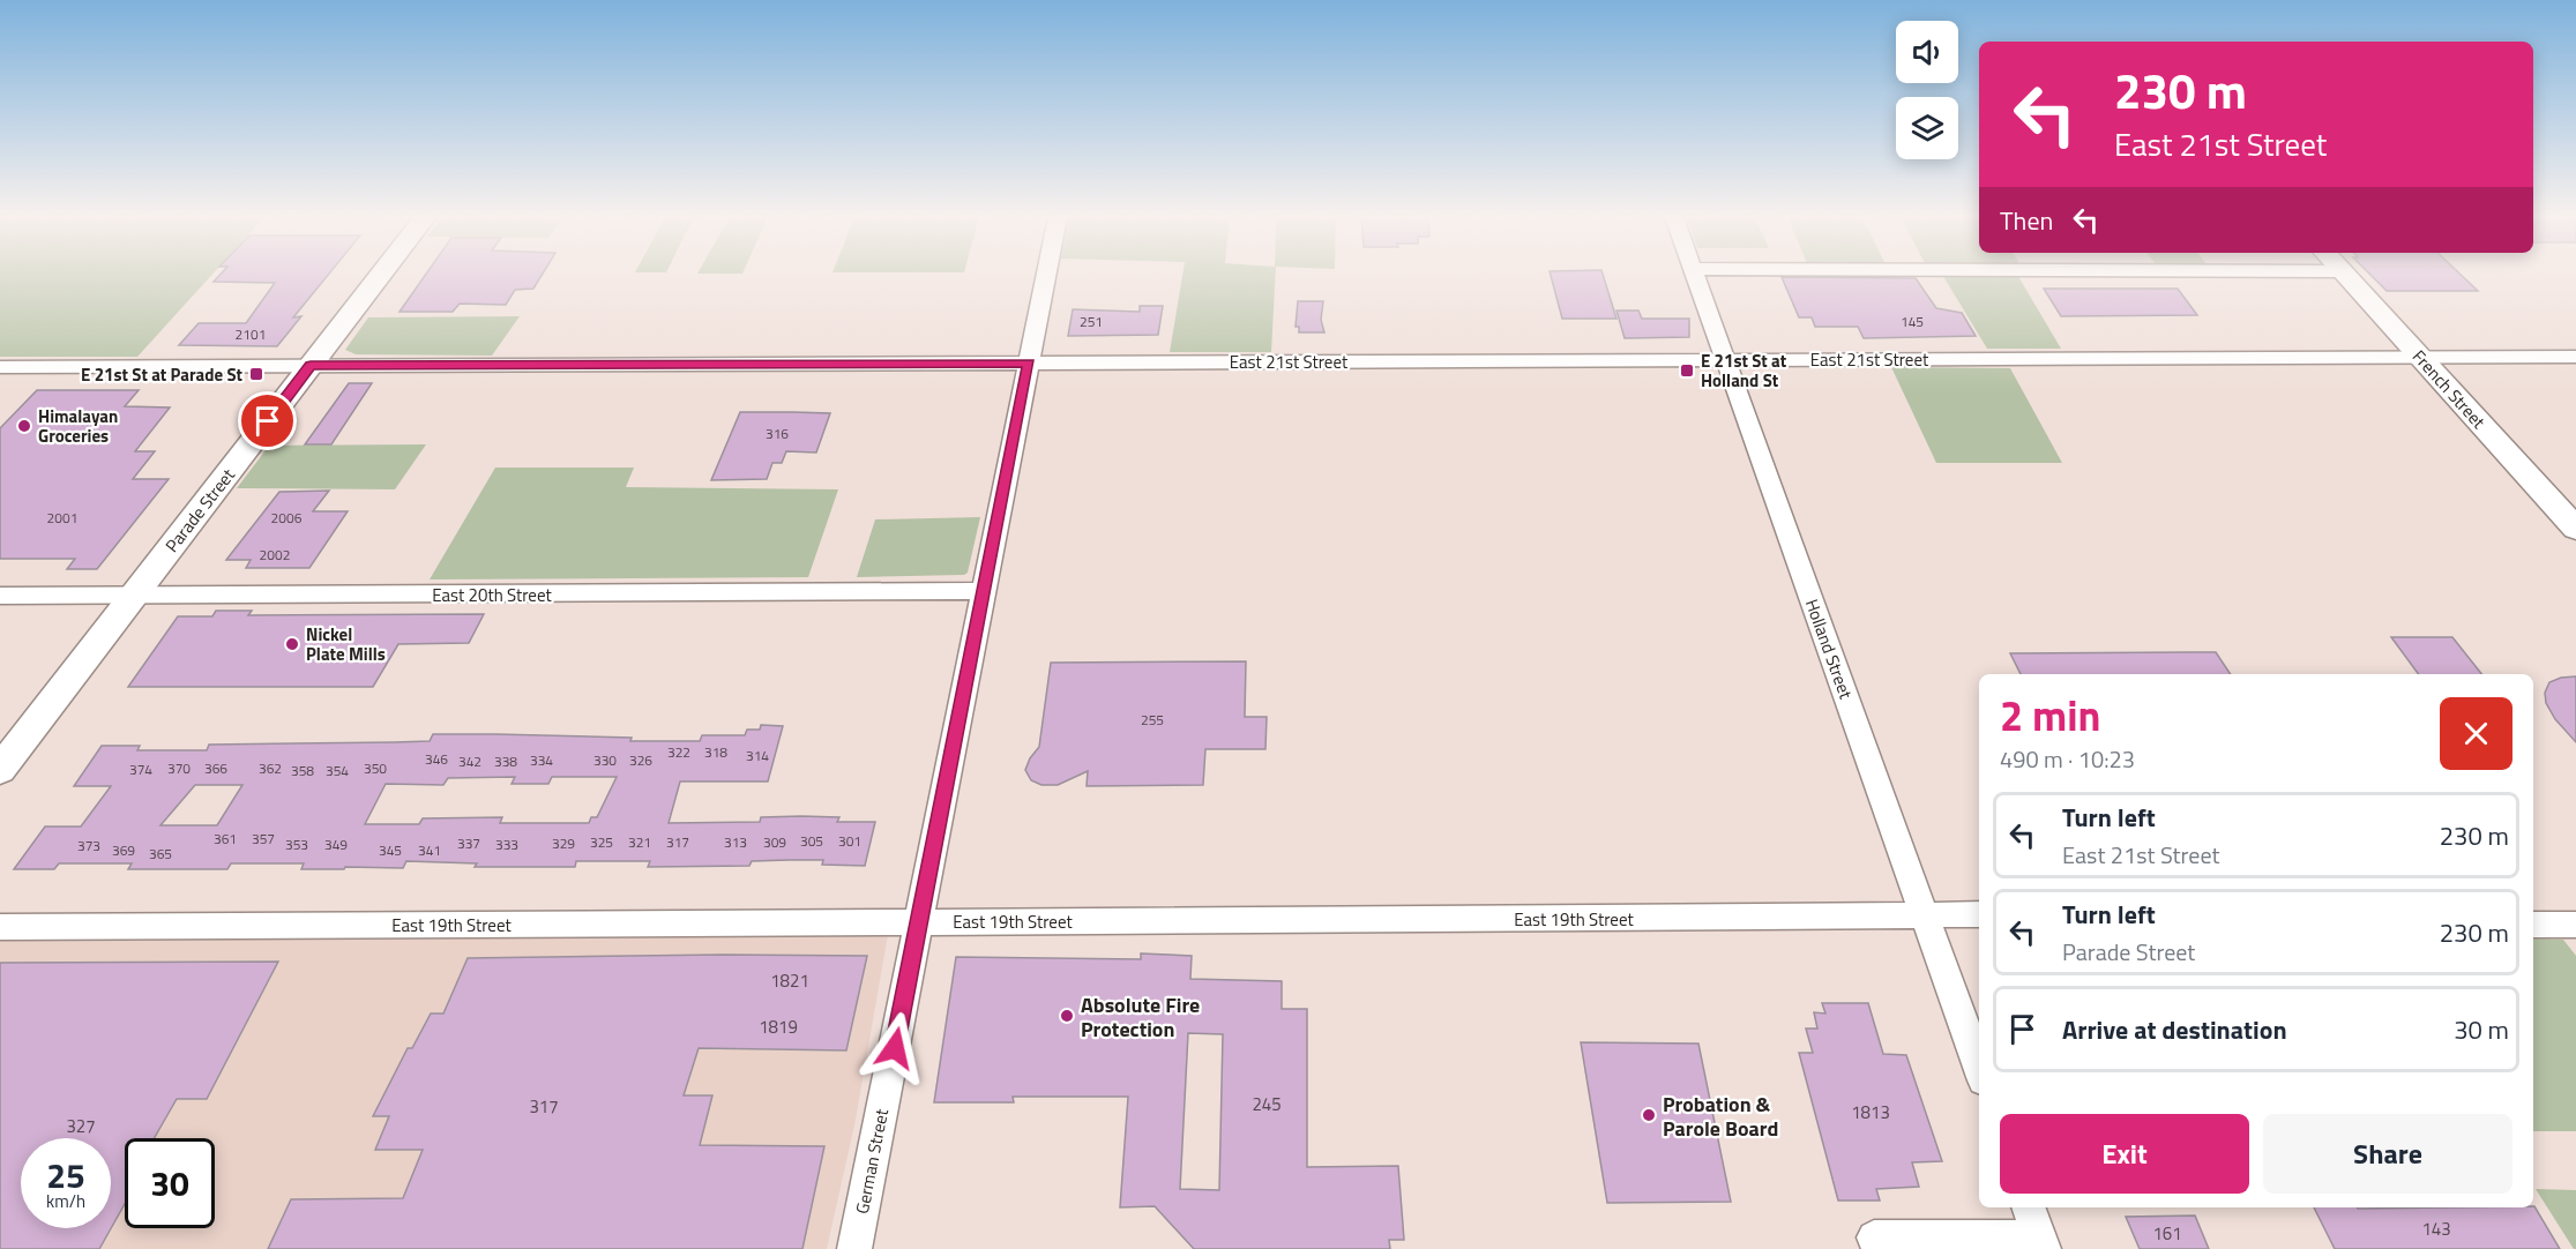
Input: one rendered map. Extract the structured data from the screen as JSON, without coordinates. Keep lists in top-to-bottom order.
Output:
{
  "streets": {
    "main road": ["French Street", "Parade Street"],
    "street": [
      "East 21st Street",
      "East 20th Street",
      "Holland Street",
      "East 19th Street",
      "German Street"
    ]
  },
  "crossings": [
    ["East 21st Street", "French Street"],
    ["East 21st Street", "Parade Street"],
    ["East 21st Street", "Holland Street"],
    ["East 21st Street", "German Street"],
    ["Parade Street", "East 20th Street"],
    ["East 20th Street", "German Street"],
    ["Holland Street", "East 19th Street"],
    ["East 19th Street", "German Street"]
  ],
  "places": {
    "transit": ["E 21st St at Holland St", "E 21st St at Parade St"],
    "other": [
      "Himalayan Groceries",
      "Nickel Plate Mills",
      "Absolute Fire Protection",
      "Probation & Parole Board"
    ]
  },
  "house_numbers": [
    "251",
    "145",
    "2101",
    "316",
    "2001",
    "2006",
    "2002",
    "255",
    "322",
    "318",
    "314",
    "346",
    "334",
    "330",
    "326",
    "342",
    "338",
    "370",
    "366",
    "362",
    "350",
    "374",
    "358",
    "354",
    "361",
    "357",
    "305",
    "301",
    "325",
    "321",
    "317",
    "313",
    "309",
    "337",
    "329",
    "353",
    "349",
    "333",
    "373",
    "369",
    "345",
    "341",
    "365",
    "1821",
    "1819",
    "245",
    "317",
    "1813",
    "327",
    "143",
    "161"
  ],
  "page": {
    "turn": ["230 m", "East 21st Street"],
    "then": "Then",
    "heading": ["2 min", "490 m · 10:23"],
    "list": [
      {
        "name": "Turn left",
        "note": "East 21st Street",
        "value": "230 m"
      },
      {
        "name": "Turn left",
        "note": "Parade Street",
        "value": "230 m"
      },
      {
        "name": "Arrive at destination",
        "value": "30 m"
      }
    ],
    "buttons": ["Exit", "Share"],
    "speed": "25 km/h",
    "limit": "30"
  }
}
